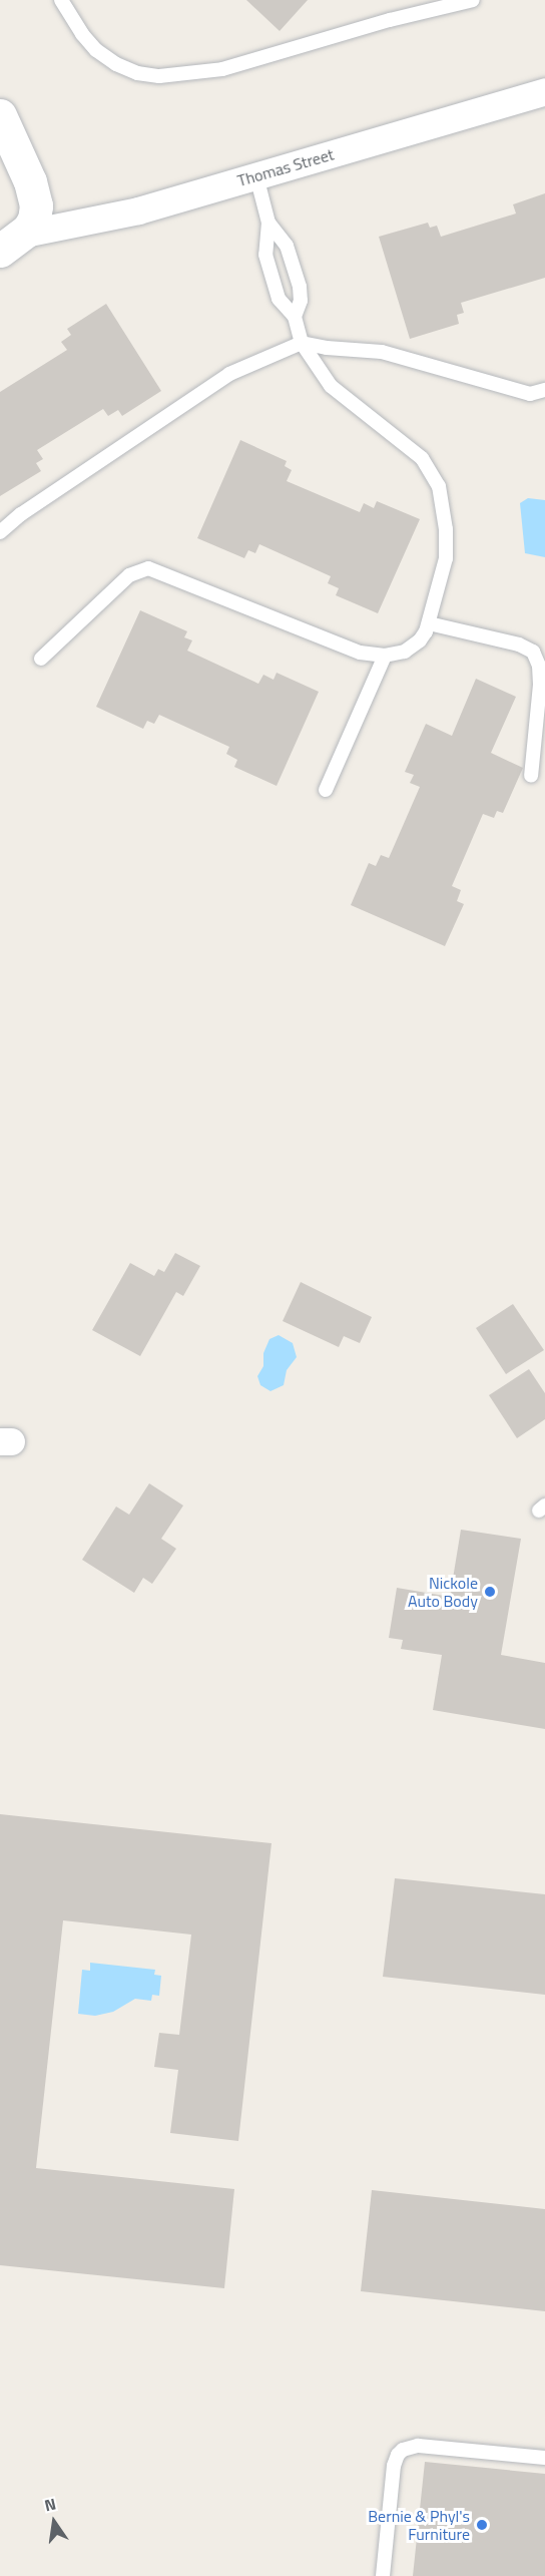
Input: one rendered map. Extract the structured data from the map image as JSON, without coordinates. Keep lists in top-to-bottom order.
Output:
{
  "streets": {
    "street": ["Thomas Street"]
  },
  "places": ["Nickole Auto Body", "Bernie & Phyl's Furniture"],
  "north": "top"
}
